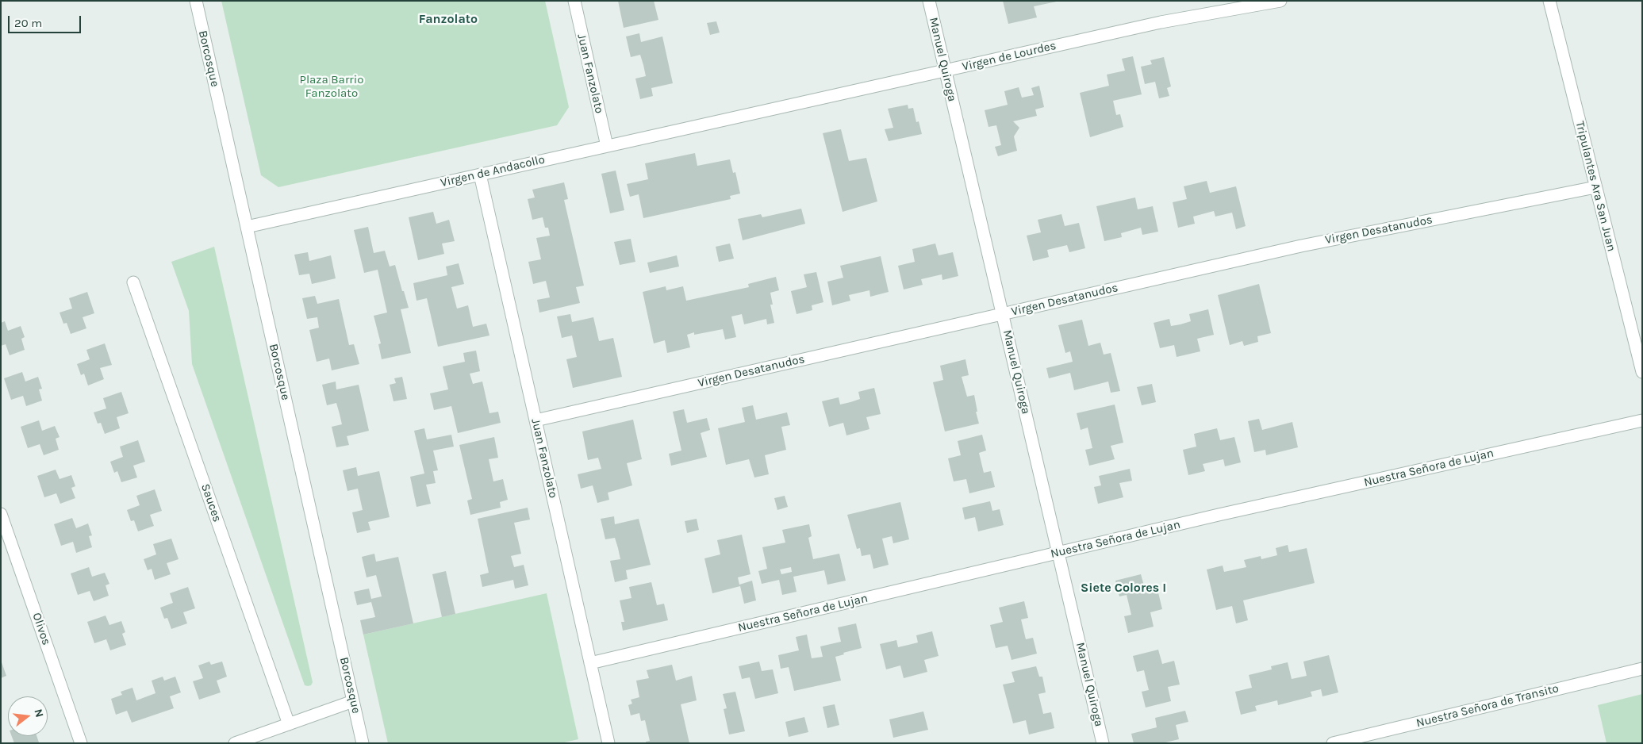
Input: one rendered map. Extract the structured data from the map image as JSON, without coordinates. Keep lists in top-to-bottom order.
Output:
{
  "streets": {
    "street": [
      "Virgen de Lourdes",
      "Borcosque",
      "Manuel Quiroga",
      "Juan Fanzolato",
      "Virgen de Andacollo",
      "Tripulantes Ara San Juan",
      "Virgen Desatanudos",
      "Nuestra Señora de Lujan",
      "Sauces",
      "Olivos",
      "Nuestra Señora de Transito"
    ]
  },
  "crossings": [
    ["Virgen de Lourdes", "Manuel Quiroga"],
    ["Virgen de Lourdes", "Virgen de Andacollo"],
    ["Borcosque", "Virgen de Andacollo"],
    ["Manuel Quiroga", "Virgen Desatanudos"],
    ["Manuel Quiroga", "Nuestra Señora de Lujan"],
    ["Juan Fanzolato", "Virgen de Andacollo"],
    ["Juan Fanzolato", "Virgen Desatanudos"],
    ["Juan Fanzolato", "Nuestra Señora de Lujan"],
    ["Tripulantes Ara San Juan", "Virgen Desatanudos"]
  ],
  "districts": ["Fanzolato", "Siete Colores I"],
  "parks": ["Plaza Barrio Fanzolato"],
  "scale_bar": "20 m",
  "north": "right"
}
